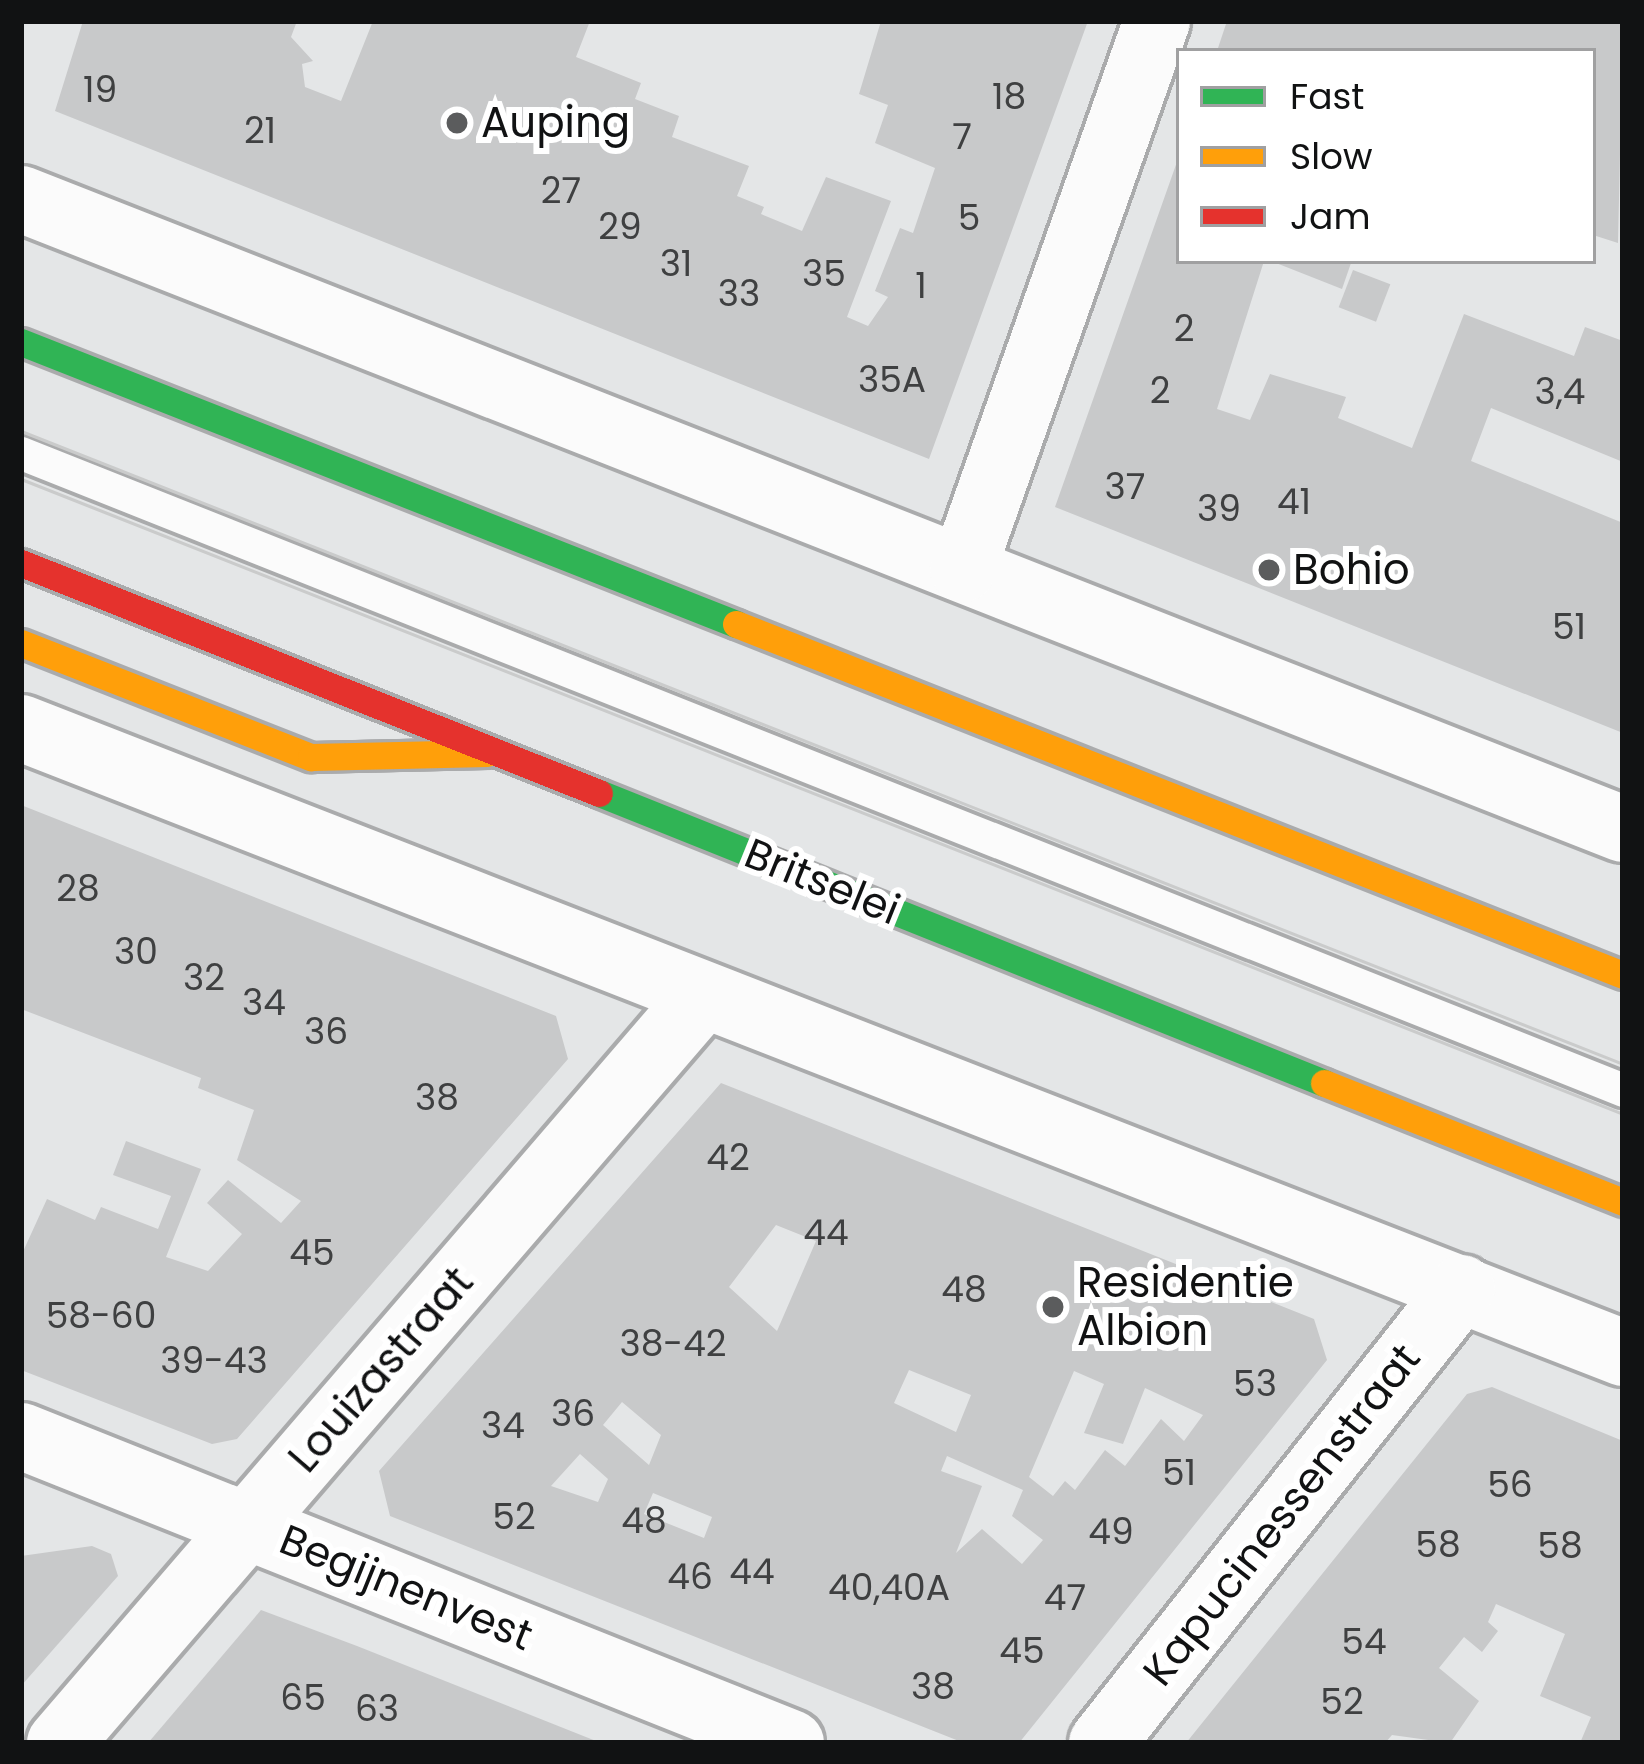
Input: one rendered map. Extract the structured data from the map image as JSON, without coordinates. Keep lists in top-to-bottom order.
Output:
{
  "streets": {
    "main road": ["Britselei"],
    "street": ["Louizastraat", "Kapucinessenstraat", "Begijnenvest"]
  },
  "crossings": [
    ["Louizastraat", "Begijnenvest"]
  ],
  "places": ["Auping", "Bohio", "Residentie Albion"],
  "house_numbers": [
    "19",
    "18",
    "21",
    "7",
    "27",
    "5",
    "29",
    "31",
    "35",
    "1",
    "33",
    "2",
    "35A",
    "2",
    "3,4",
    "37",
    "41",
    "39",
    "51",
    "28",
    "30",
    "32",
    "34",
    "36",
    "38",
    "42",
    "44",
    "45",
    "48",
    "58-60",
    "38-42",
    "39-43",
    "53",
    "36",
    "34",
    "51",
    "56",
    "52",
    "48",
    "49",
    "58",
    "58",
    "44",
    "46",
    "40,40A",
    "47",
    "54",
    "45",
    "38",
    "65",
    "52",
    "63"
  ],
  "legend": ["Fast", "Slow", "Jam"]
}
